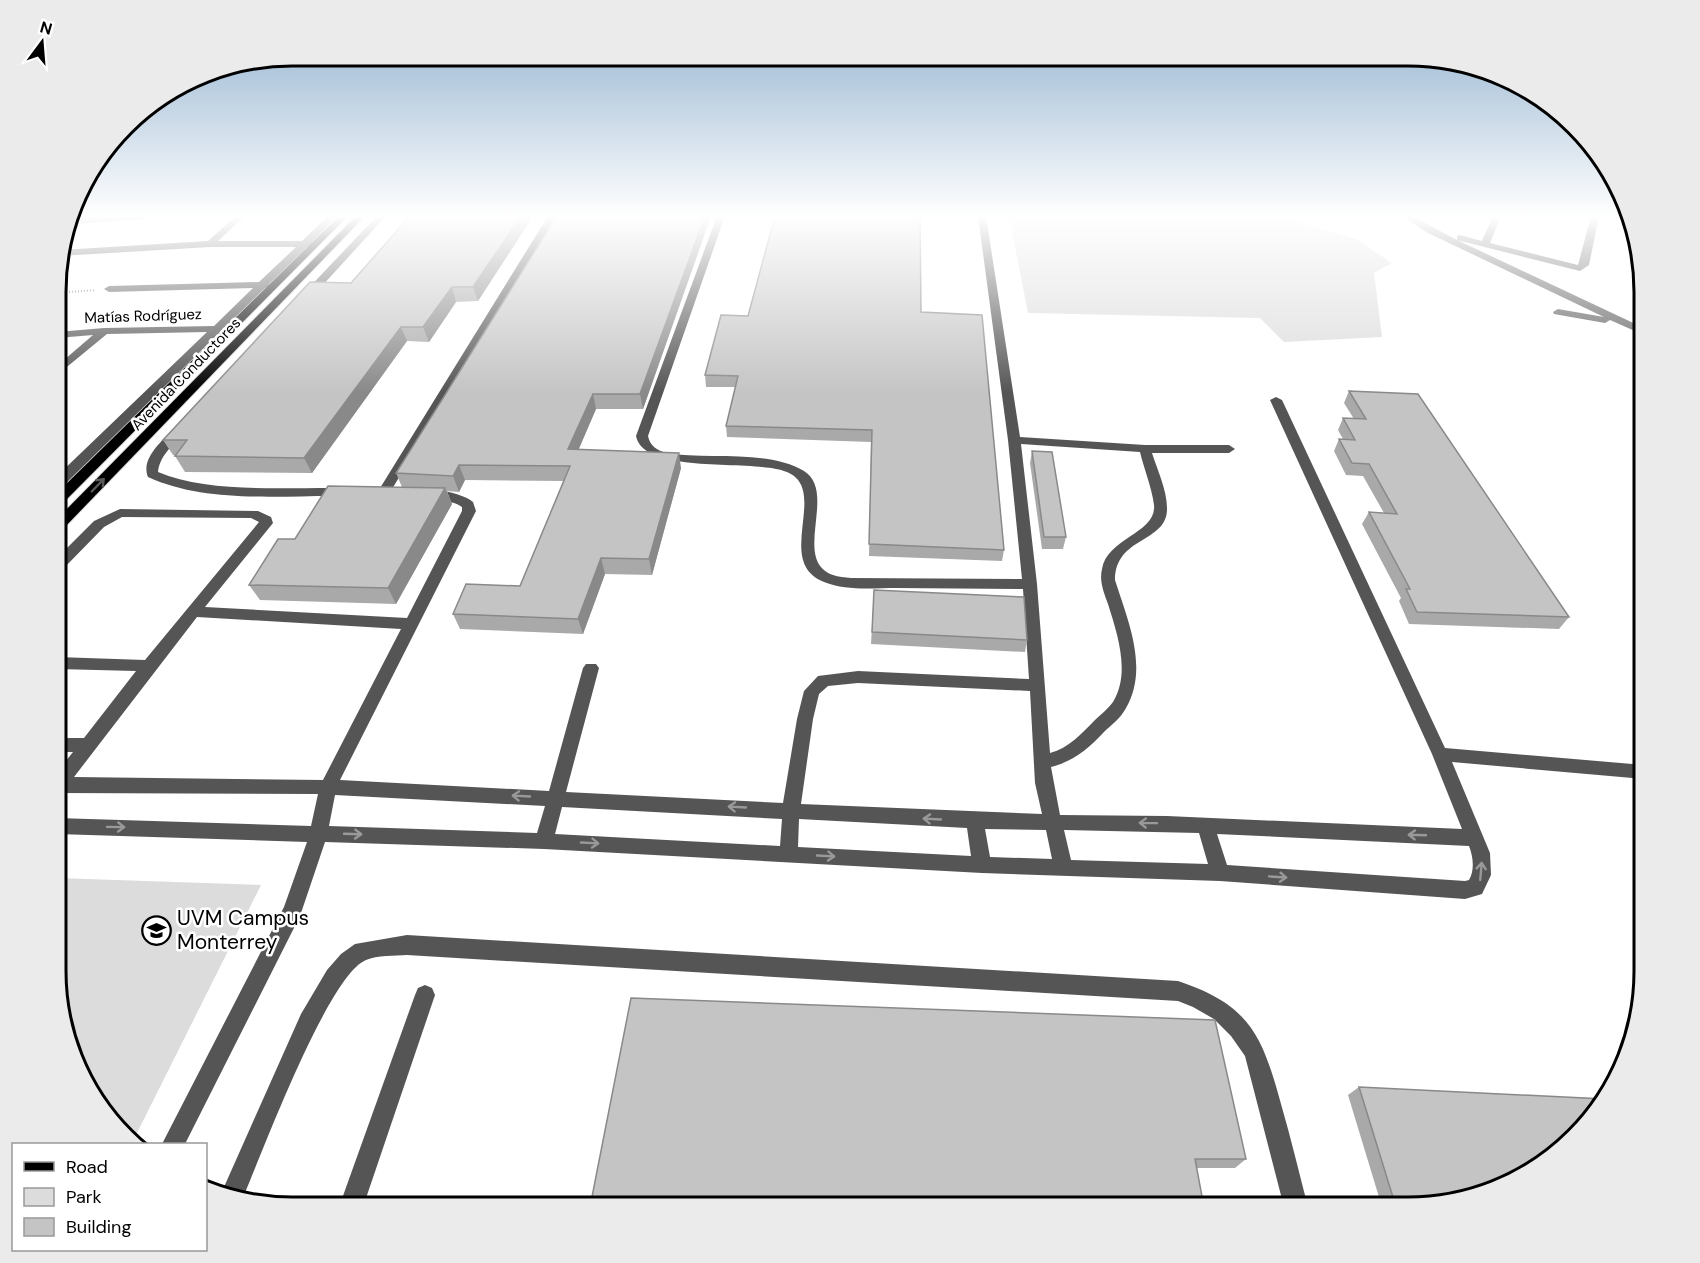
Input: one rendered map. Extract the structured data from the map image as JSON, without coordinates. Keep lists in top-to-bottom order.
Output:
{
  "streets": {
    "main road": ["Avenida Conductores"],
    "street": ["Matías Rodríguez"]
  },
  "crossings": [
    ["Matías Rodríguez", "Avenida Conductores"]
  ],
  "places": {
    "school or university": ["UVM Campus Monterrey"]
  },
  "legend": ["Road", "Park", "Building"],
  "north": "top"
}
